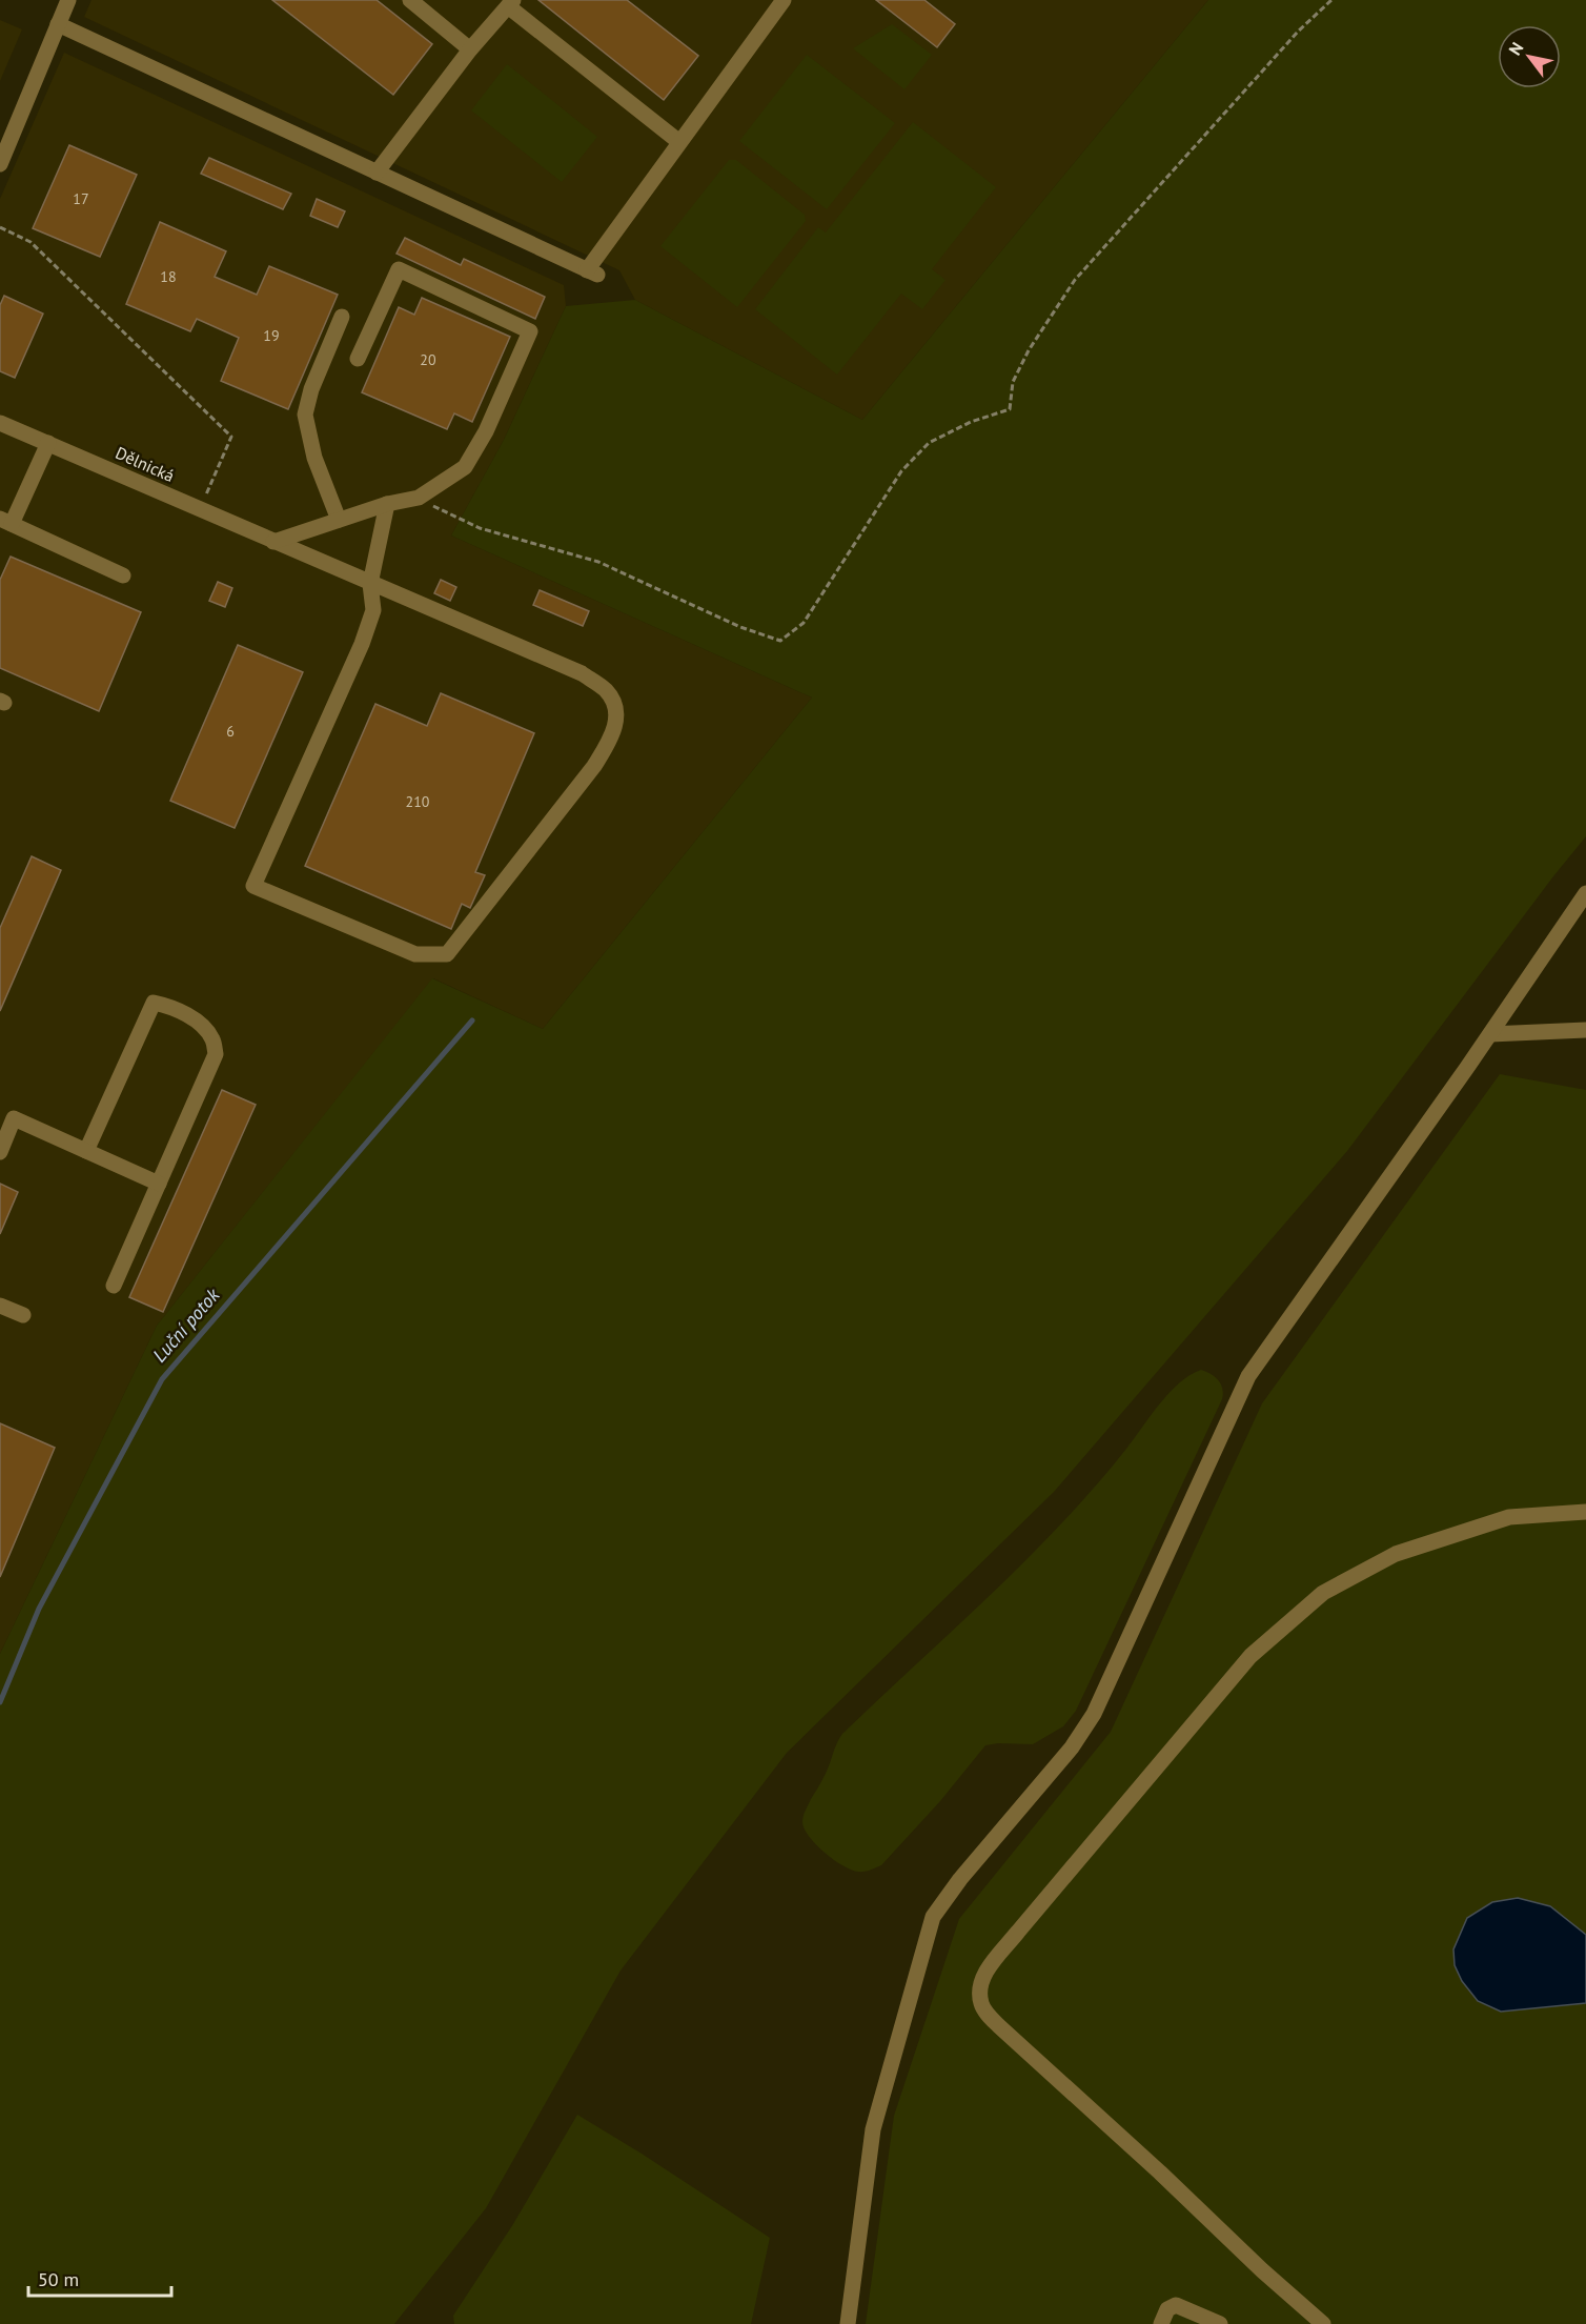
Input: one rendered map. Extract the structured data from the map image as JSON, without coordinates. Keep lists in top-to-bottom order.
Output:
{
  "streets": {
    "street": ["Dělnická"]
  },
  "water": ["Luční potok"],
  "house_numbers": [
    "17",
    "18",
    "19",
    "20",
    "6",
    "210"
  ],
  "scale_bar": "50 m",
  "north": "top left"
}
